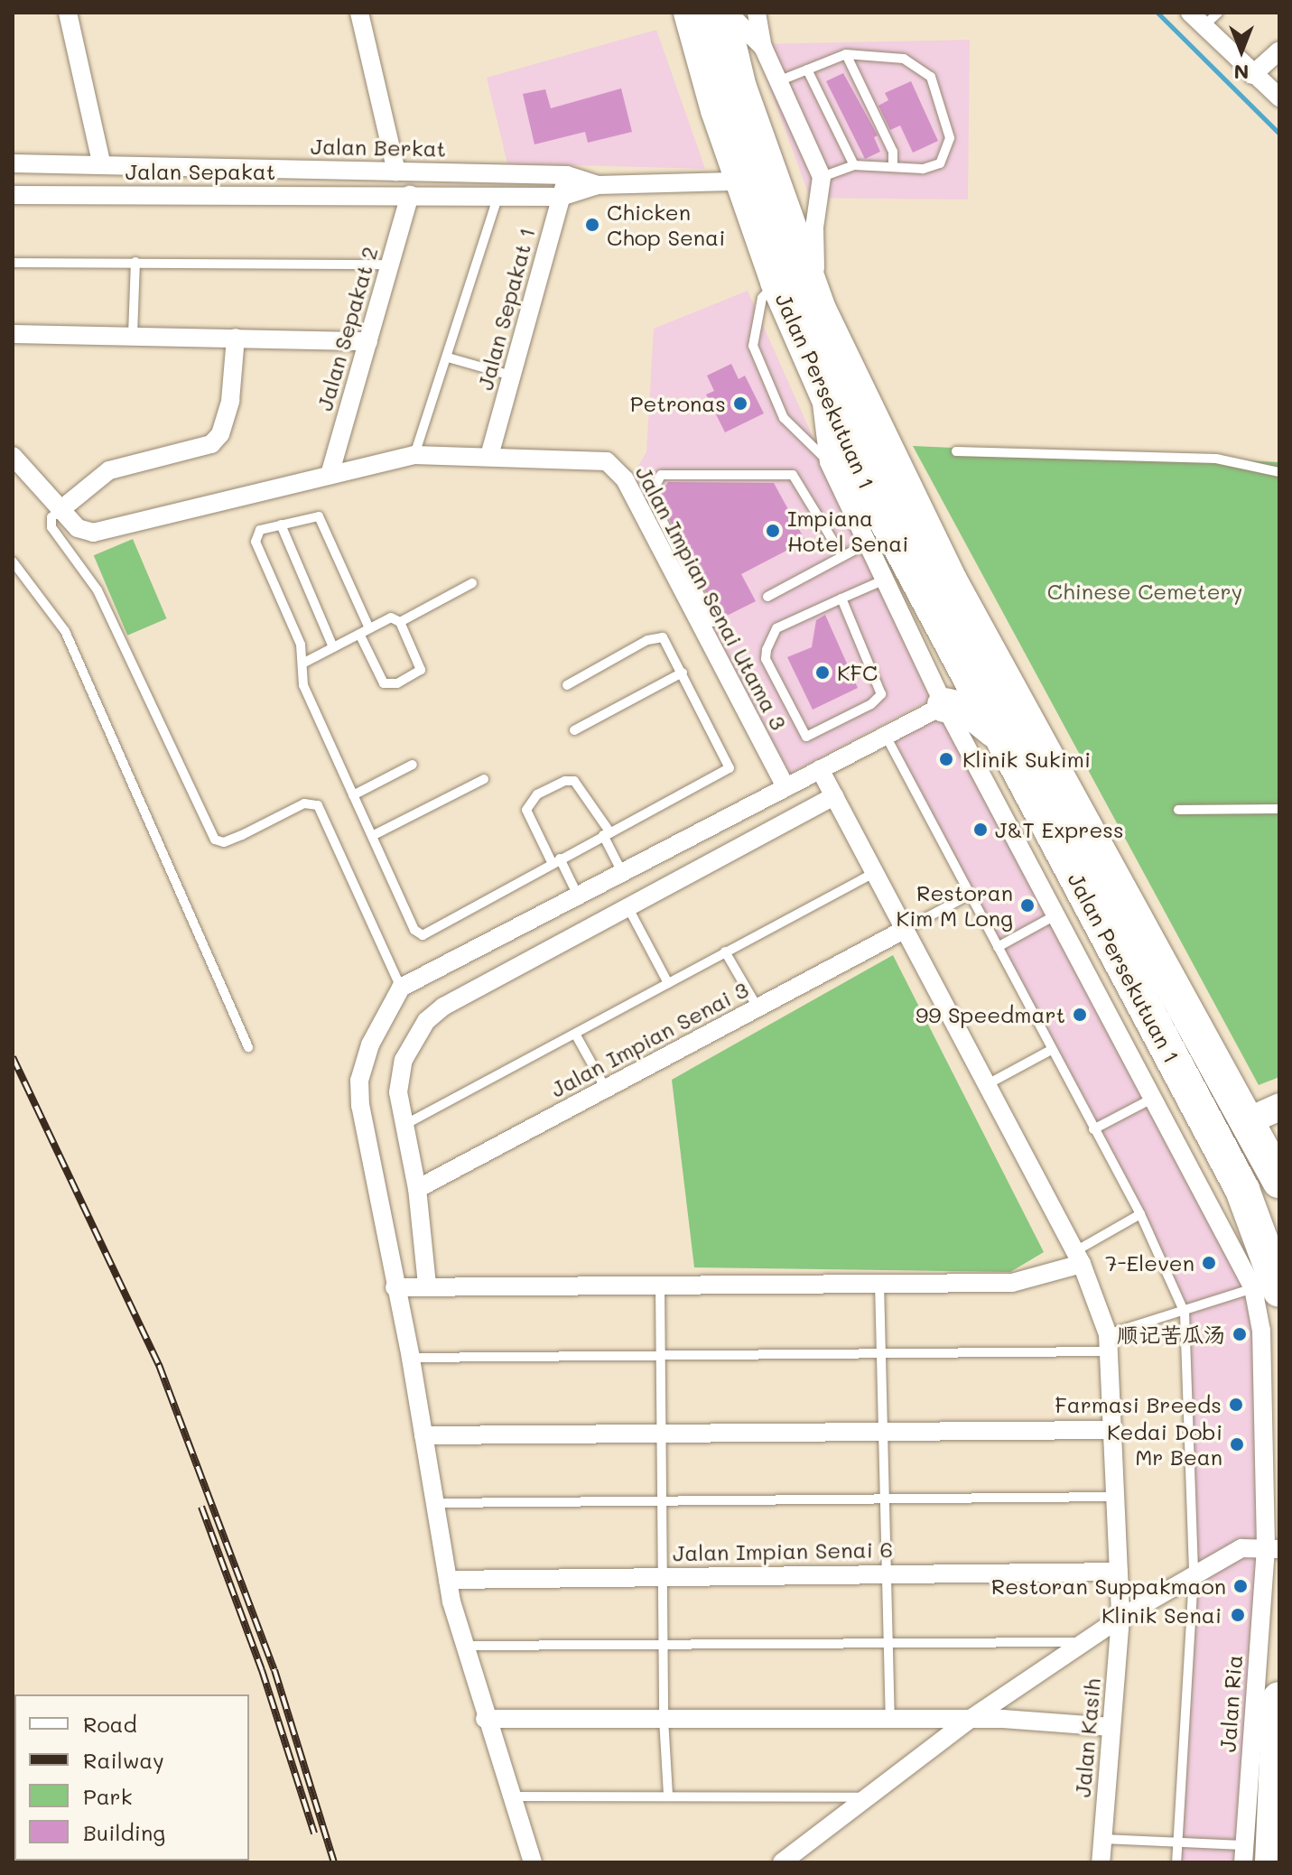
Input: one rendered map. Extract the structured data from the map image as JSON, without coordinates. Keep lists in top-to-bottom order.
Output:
{
  "streets": {
    "highway": ["Jalan Persekutuan 1"],
    "street": [
      "Jalan Berkat",
      "Jalan Sepakat",
      "Jalan Sepakat 1",
      "Jalan Sepakat 2",
      "Jalan Impian Senai Utama 3",
      "Jalan Impian Senai 3",
      "Jalan Impian Senai 6",
      "Jalan Ria",
      "Jalan Kasih"
    ]
  },
  "crossings": [
    ["Jalan Berkat", "Jalan Sepakat 1"],
    ["Jalan Berkat", "Jalan Persekutuan 1"],
    ["Jalan Sepakat", "Jalan Sepakat 1"],
    ["Jalan Sepakat", "Jalan Sepakat 2"],
    ["Jalan Sepakat 1", "Jalan Impian Senai Utama 3"],
    ["Jalan Sepakat 2", "Jalan Impian Senai Utama 3"],
    ["Jalan Persekutuan 1", "Jalan Ria"],
    ["Jalan Impian Senai 3", "Jalan Kasih"],
    ["Jalan Impian Senai 6", "Jalan Kasih"]
  ],
  "parks": ["Chinese Cemetery"],
  "places": [
    "Chicken Chop Senai",
    "Petronas",
    "Impiana Hotel Senai",
    "KFC",
    "Klinik Sukimi",
    "J&T Express",
    "Restoran Kim M Long",
    "99 Speedmart",
    "7-Eleven",
    "顺记苦瓜汤",
    "Farmasi Breeds",
    "Kedai Dobi Mr Bean",
    "Restoran Suppakmaon",
    "Klinik Senai"
  ],
  "legend": [
    "Road",
    "Railway",
    "Park",
    "Building"
  ],
  "north": "bottom"
}
